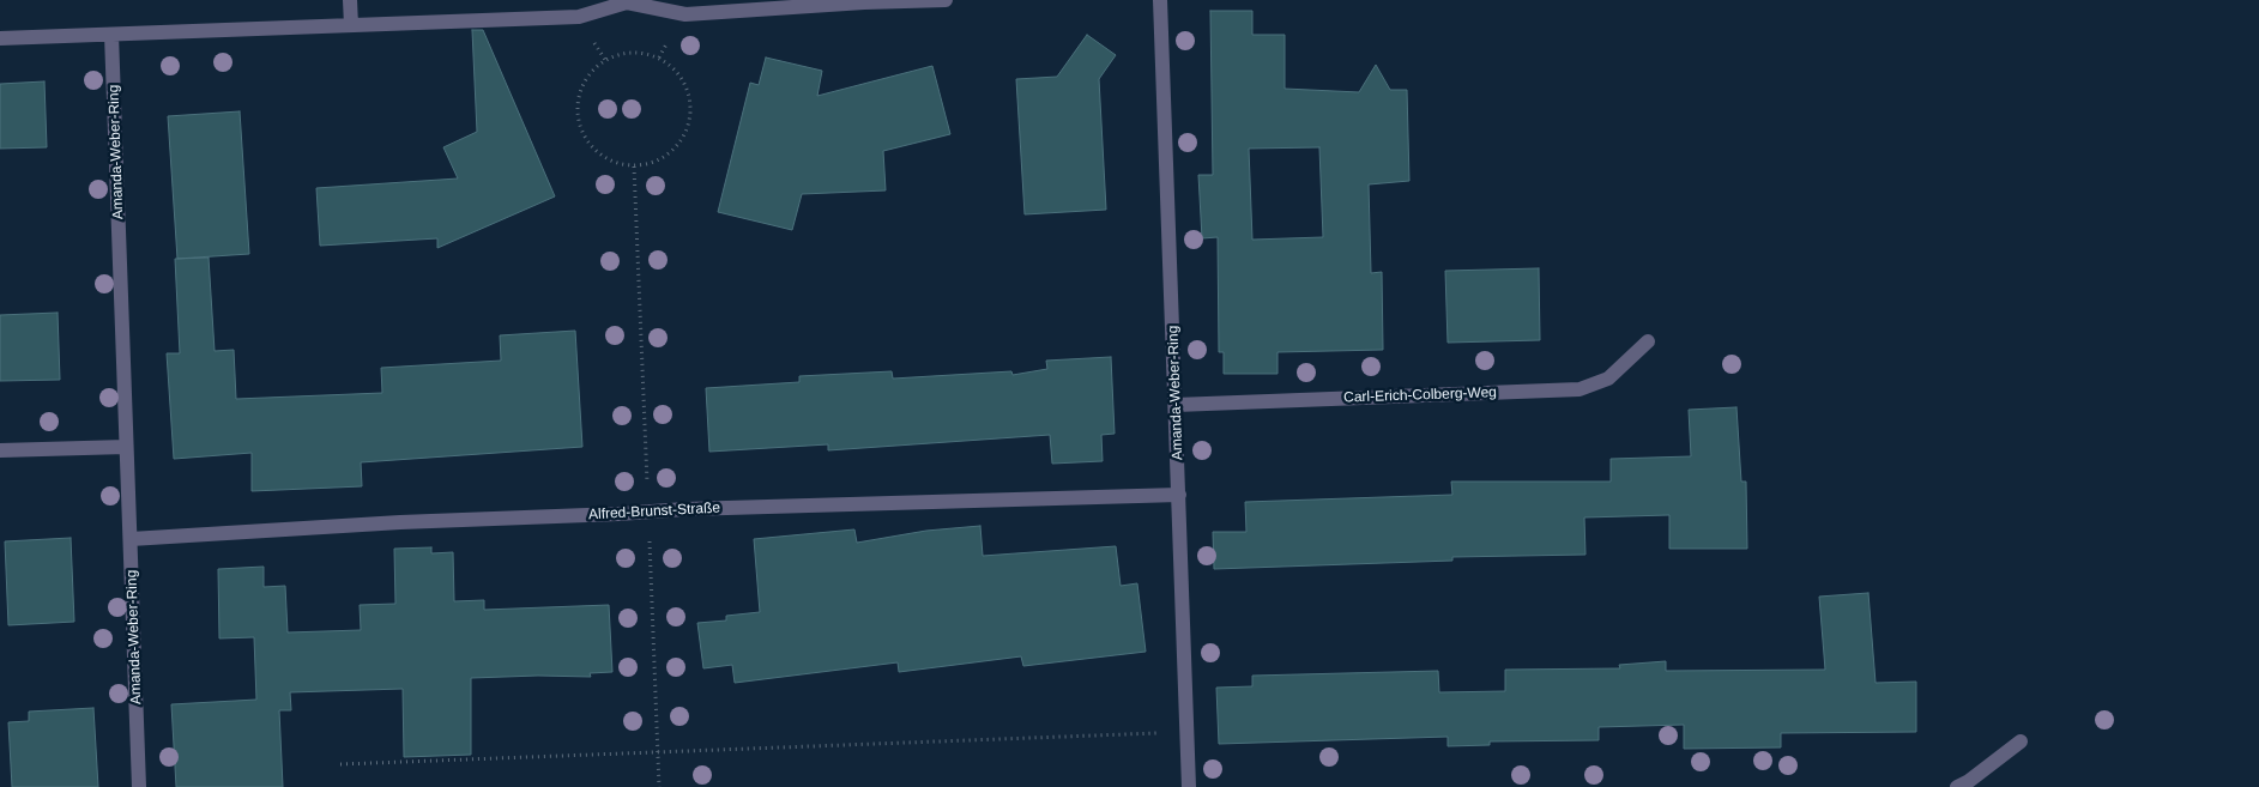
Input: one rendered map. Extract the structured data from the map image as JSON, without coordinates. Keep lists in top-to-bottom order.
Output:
{
  "streets": {
    "street": ["Amanda-Weber-Ring", "Carl-Erich-Colberg-Weg", "Alfred-Brunst-Straße"]
  },
  "crossings": [
    ["Amanda-Weber-Ring", "Carl-Erich-Colberg-Weg"],
    ["Amanda-Weber-Ring", "Alfred-Brunst-Straße"]
  ]
}
